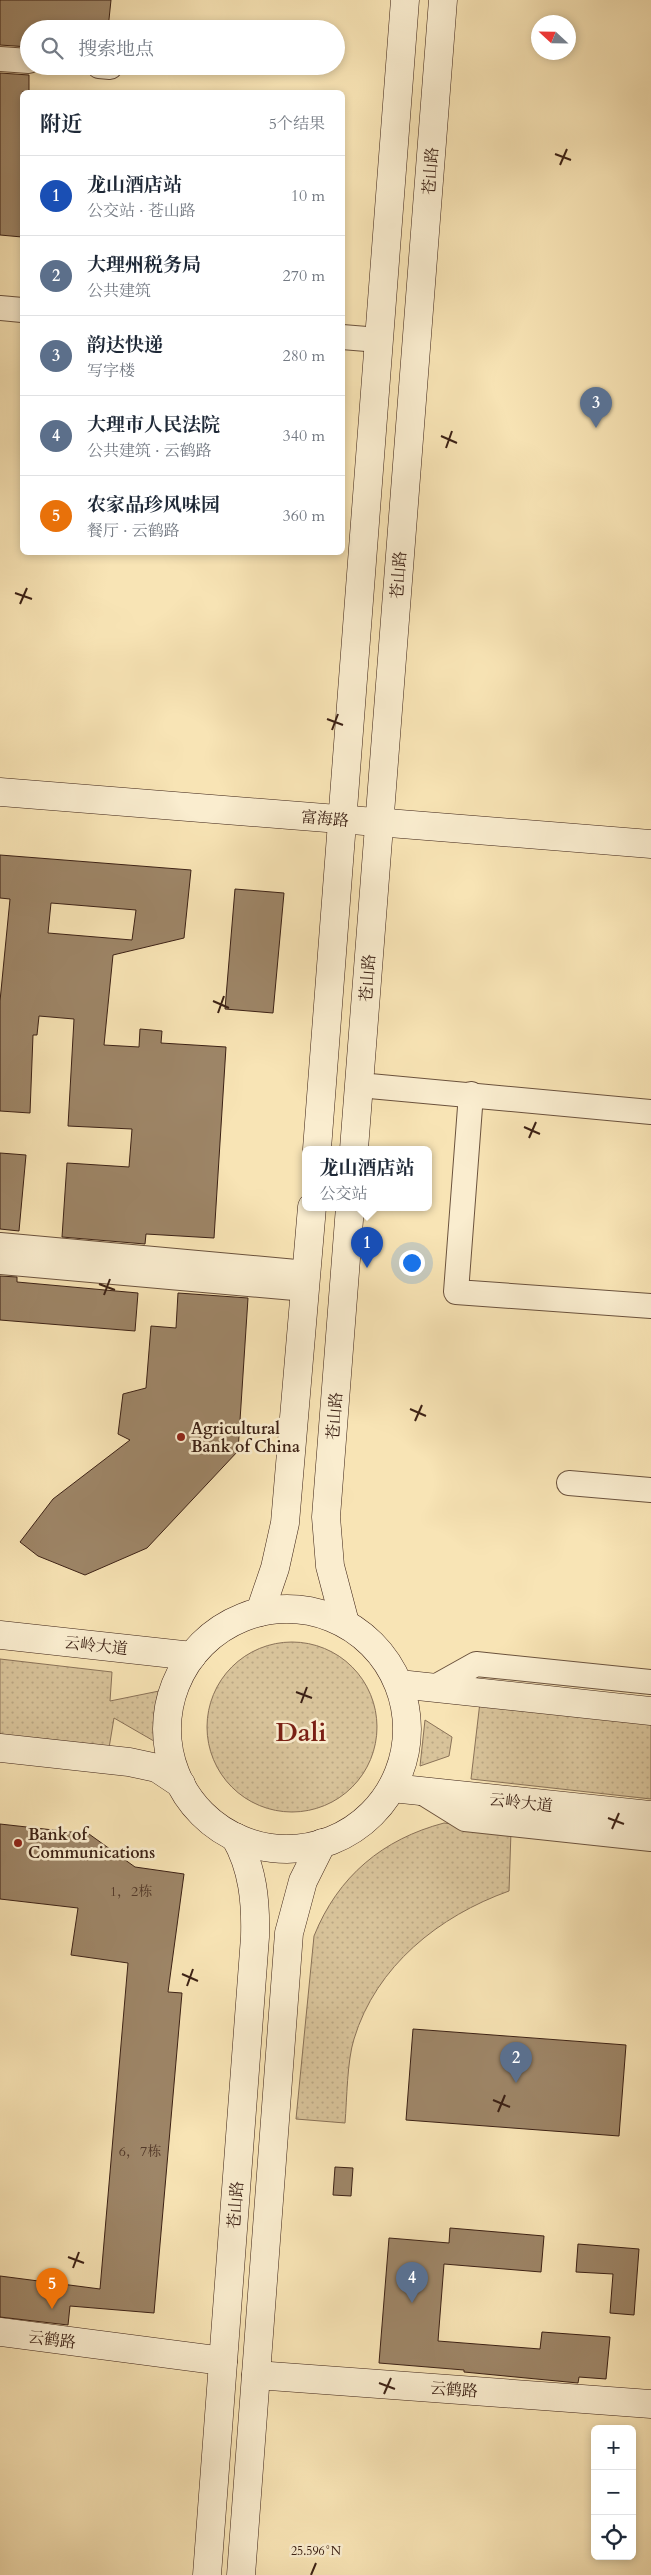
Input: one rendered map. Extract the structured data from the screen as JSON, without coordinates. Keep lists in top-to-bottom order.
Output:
{
  "streets": {
    "main road": [
      "苍山路",
      "富海路",
      "云岭大道",
      "云鹤路"
    ]
  },
  "crossings": [
    ["苍山路", "富海路"],
    ["苍山路", "云鹤路"]
  ],
  "districts": ["Dali"],
  "places": ["Agricultural Bank of China", "Bank of Communications"],
  "house_numbers": ["1，2栋", "6，7栋"],
  "north": "left",
  "page": {
    "search": "搜索地点",
    "heading": ["附近", "5个结果"],
    "list": [
      {
        "mark": "1",
        "name": "龙山酒店站",
        "note": "公交站 · 苍山路",
        "value": "10 m"
      },
      {
        "mark": "2",
        "name": "大理州税务局",
        "note": "公共建筑",
        "value": "270 m"
      },
      {
        "mark": "3",
        "name": "韵达快递",
        "note": "写字楼",
        "value": "280 m"
      },
      {
        "mark": "4",
        "name": "大理市人民法院",
        "note": "公共建筑 · 云鹤路",
        "value": "340 m"
      },
      {
        "mark": "5",
        "name": "农家品珍风味园",
        "note": "餐厅 · 云鹤路",
        "value": "360 m"
      }
    ],
    "pins": [
      "3",
      "1",
      "2",
      "4",
      "5"
    ],
    "popup": ["龙山酒店站", "公交站"],
    "map_buttons": ["+", "−"]
  },
  "coordinates": ["25.596°N"]
}
